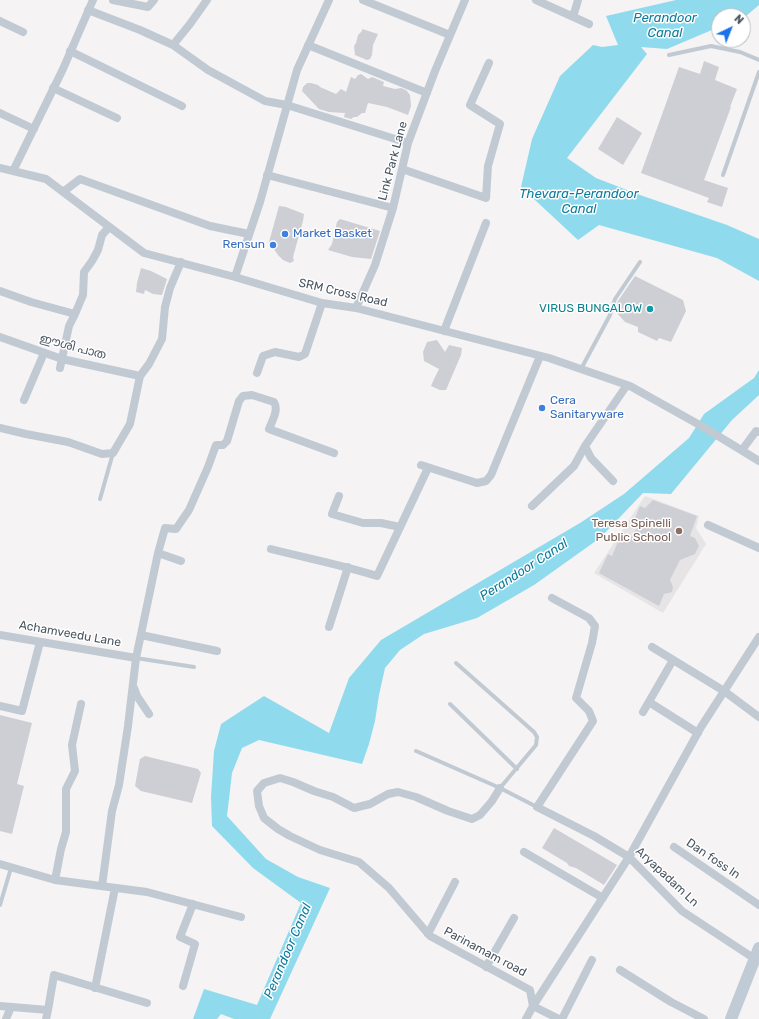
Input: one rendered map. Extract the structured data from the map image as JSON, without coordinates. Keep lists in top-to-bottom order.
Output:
{
  "streets": {
    "street": [
      "Link Park Lane",
      "SRM Cross Road",
      "ഈശി പാത",
      "Achamveedu Lane",
      "Dan foss ln",
      "Aryapadam Ln",
      "Parinamam road"
    ]
  },
  "crossings": [
    ["Link Park Lane", "SRM Cross Road"]
  ],
  "water": ["Perandoor Canal", "Thevara-Perandoor Canal"],
  "places": [
    "Market Basket",
    "Rensun",
    "VIRUS BUNGALOW",
    "Cera Sanitaryware",
    "Teresa Spinelli Public School"
  ],
  "north": "top right"
}
